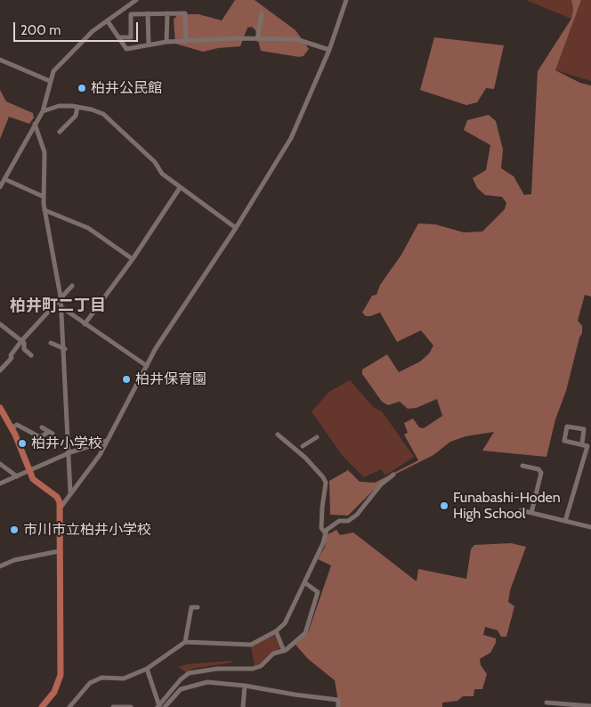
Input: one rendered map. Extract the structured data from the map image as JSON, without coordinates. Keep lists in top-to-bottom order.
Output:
{
  "districts": ["柏井町二丁目"],
  "places": [
    "柏井公民館",
    "柏井保育園",
    "柏井小学校",
    "Funabashi-Hoden High School",
    "市川市立柏井小学校"
  ],
  "scale_bar": "200 m"
}
